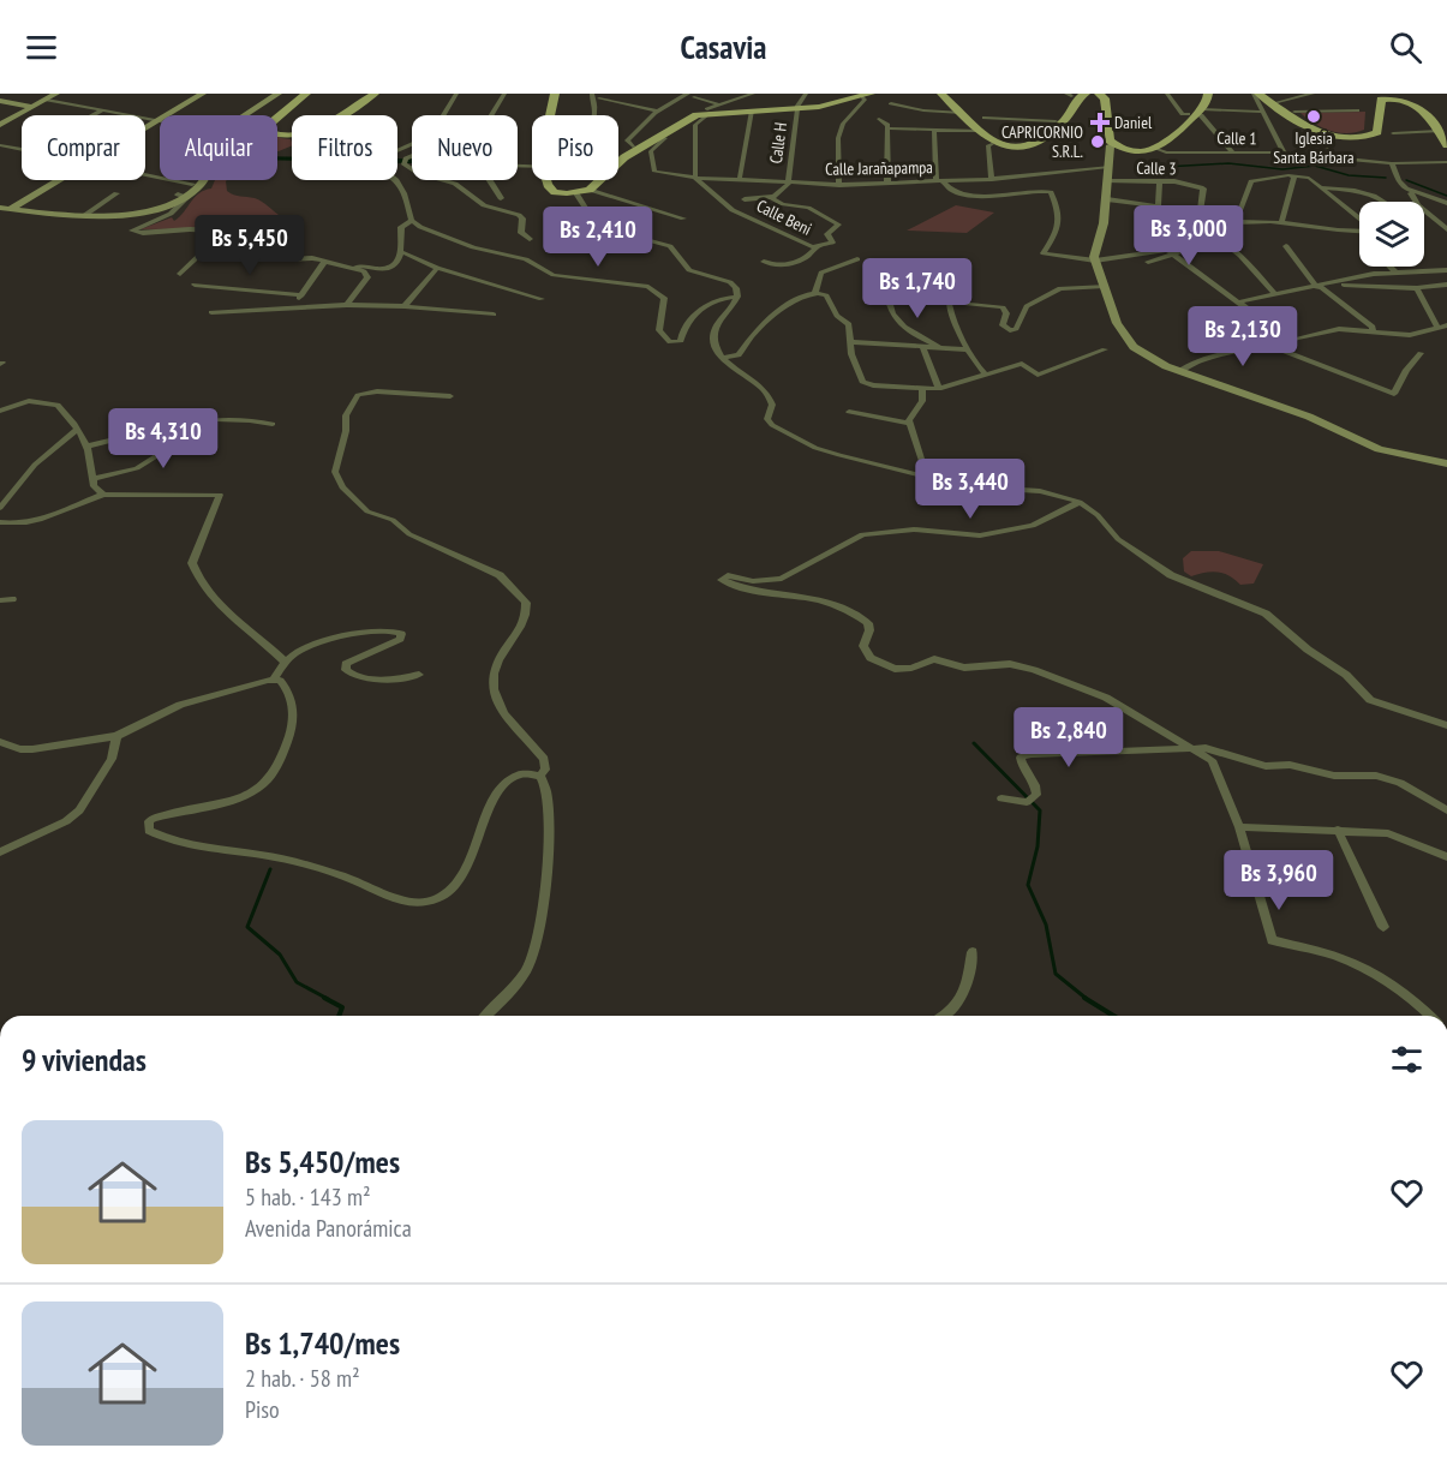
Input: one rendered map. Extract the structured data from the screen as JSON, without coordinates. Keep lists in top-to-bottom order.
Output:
{
  "streets": {
    "street": [
      "Calle 1",
      "Calle H",
      "Calle Jarañapampa",
      "Calle 3",
      "Calle Beni"
    ]
  },
  "crossings": [
    ["Calle H", "Calle Jarañapampa"],
    ["Calle Jarañapampa", "Calle Beni"]
  ],
  "places": {
    "other": ["Iglesia Santa Bárbara", "CAPRICORNIO S.R.L."],
    "health": ["Daniel"]
  },
  "page": {
    "header": "Casavia",
    "chip": [
      "Comprar",
      "Alquilar",
      "Filtros",
      "Nuevo",
      "Piso"
    ],
    "price": [
      "Bs 3,000",
      "Bs 2,410",
      "Bs 5,450",
      "Bs 1,740",
      "Bs 2,130",
      "Bs 4,310",
      "Bs 3,440",
      "Bs 2,840",
      "Bs 3,960"
    ],
    "heading": "9 viviendas",
    "list": [
      {
        "name": "Bs 5,450/mes",
        "note": "5 hab. · 143 m² · Avenida Panorámica"
      },
      {
        "name": "Bs 1,740/mes",
        "note": "2 hab. · 58 m² · Piso"
      }
    ]
  }
}
